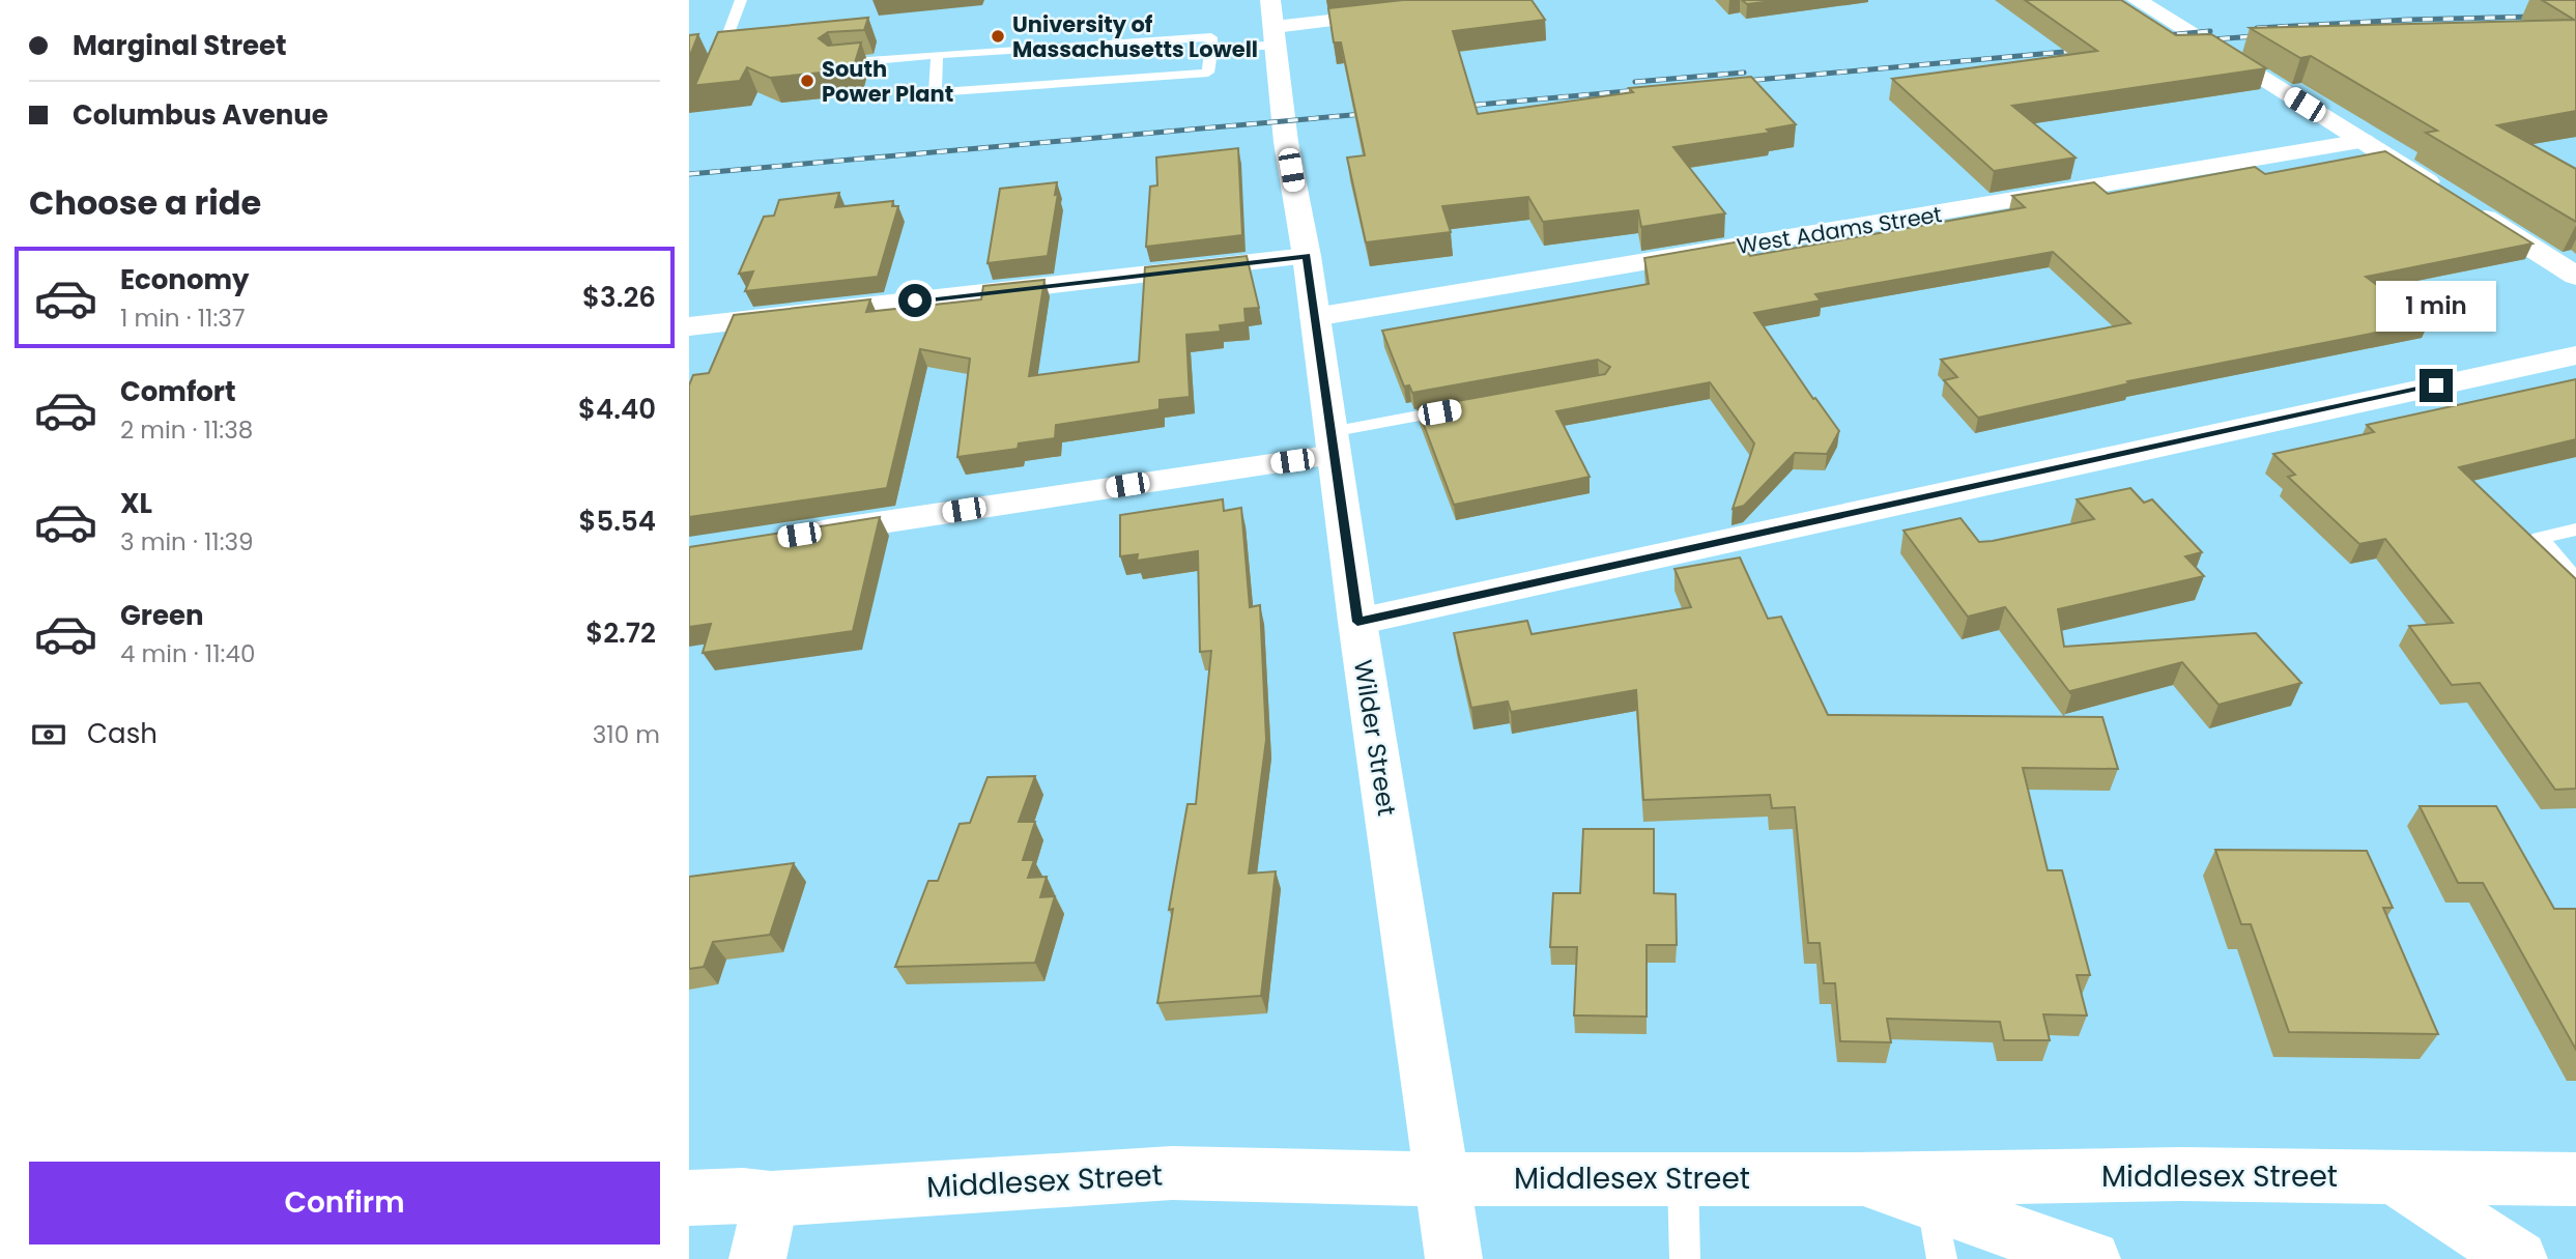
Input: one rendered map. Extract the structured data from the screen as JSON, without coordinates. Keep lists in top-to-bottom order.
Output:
{
  "streets": {
    "street": ["West Adams Street", "Wilder Street", "Middlesex Street"]
  },
  "crossings": [
    ["West Adams Street", "Wilder Street"],
    ["Wilder Street", "Middlesex Street"]
  ],
  "places": ["University of Massachusetts Lowell", "South Power Plant"],
  "page": {
    "banner": ["Marginal Street", "Columbus Avenue"],
    "heading": "Choose a ride",
    "list": [
      {
        "name": "Economy",
        "note": "1 min · 11:37",
        "value": "$3.26"
      },
      {
        "name": "Comfort",
        "note": "2 min · 11:38",
        "value": "$4.40"
      },
      {
        "name": "XL",
        "note": "3 min · 11:39",
        "value": "$5.54"
      },
      {
        "name": "Green",
        "note": "4 min · 11:40",
        "value": "$2.72"
      }
    ],
    "bubble": "1 min",
    "pay": ["Cash", "310 m"],
    "buttons": "Confirm"
  }
}
